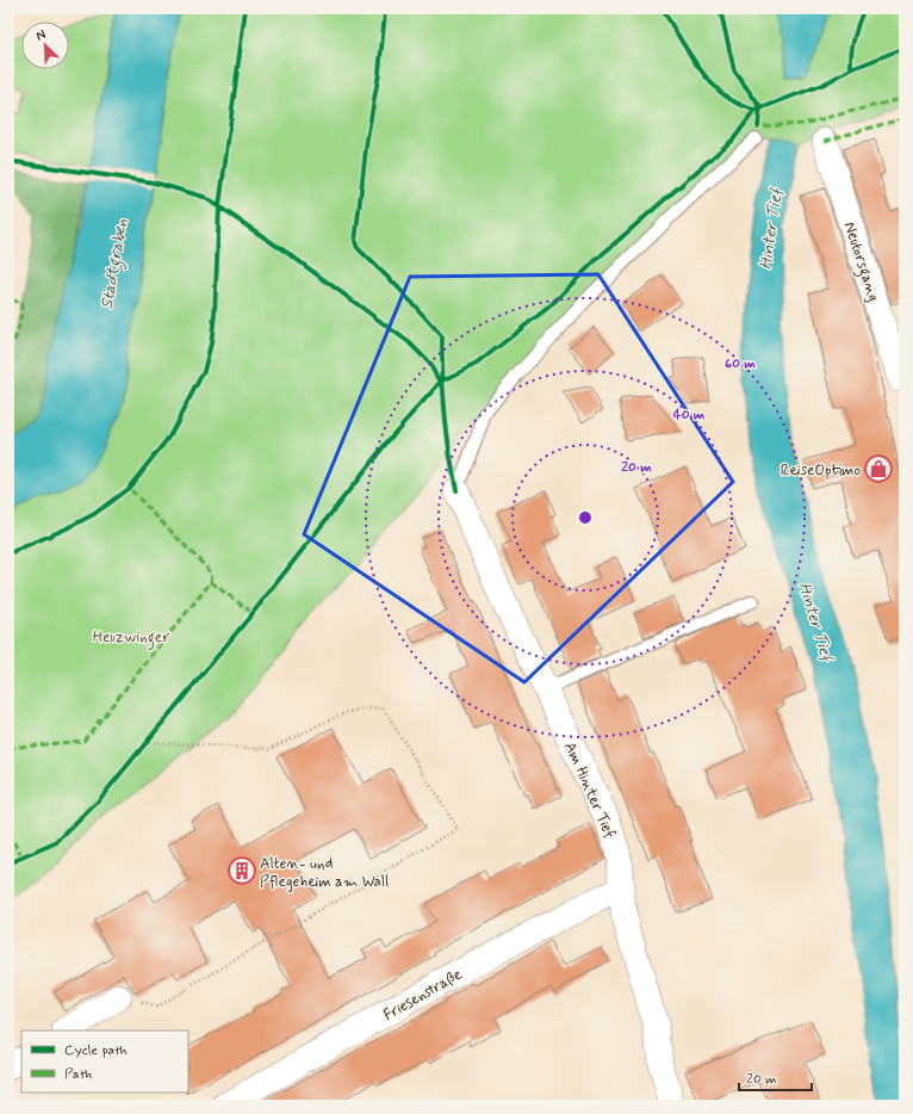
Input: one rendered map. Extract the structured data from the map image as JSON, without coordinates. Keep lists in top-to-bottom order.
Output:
{
  "streets": {
    "street": ["Neutorsgang", "Am Hinter Tief", "Friesenstraße"]
  },
  "crossings": [
    ["Am Hinter Tief", "Friesenstraße"]
  ],
  "water": ["Hinter Tief", "Stadtgraben"],
  "parks": ["Heuzwinger"],
  "places": {
    "shop": ["ReiseOptimo"],
    "building": ["Alten- und Pflegeheim am Wall"]
  },
  "legend": ["Cycle path", "Path"],
  "scale_bar": "20 m",
  "north": "top left",
  "rings": ["60 m", "40 m", "20 m"]
}
